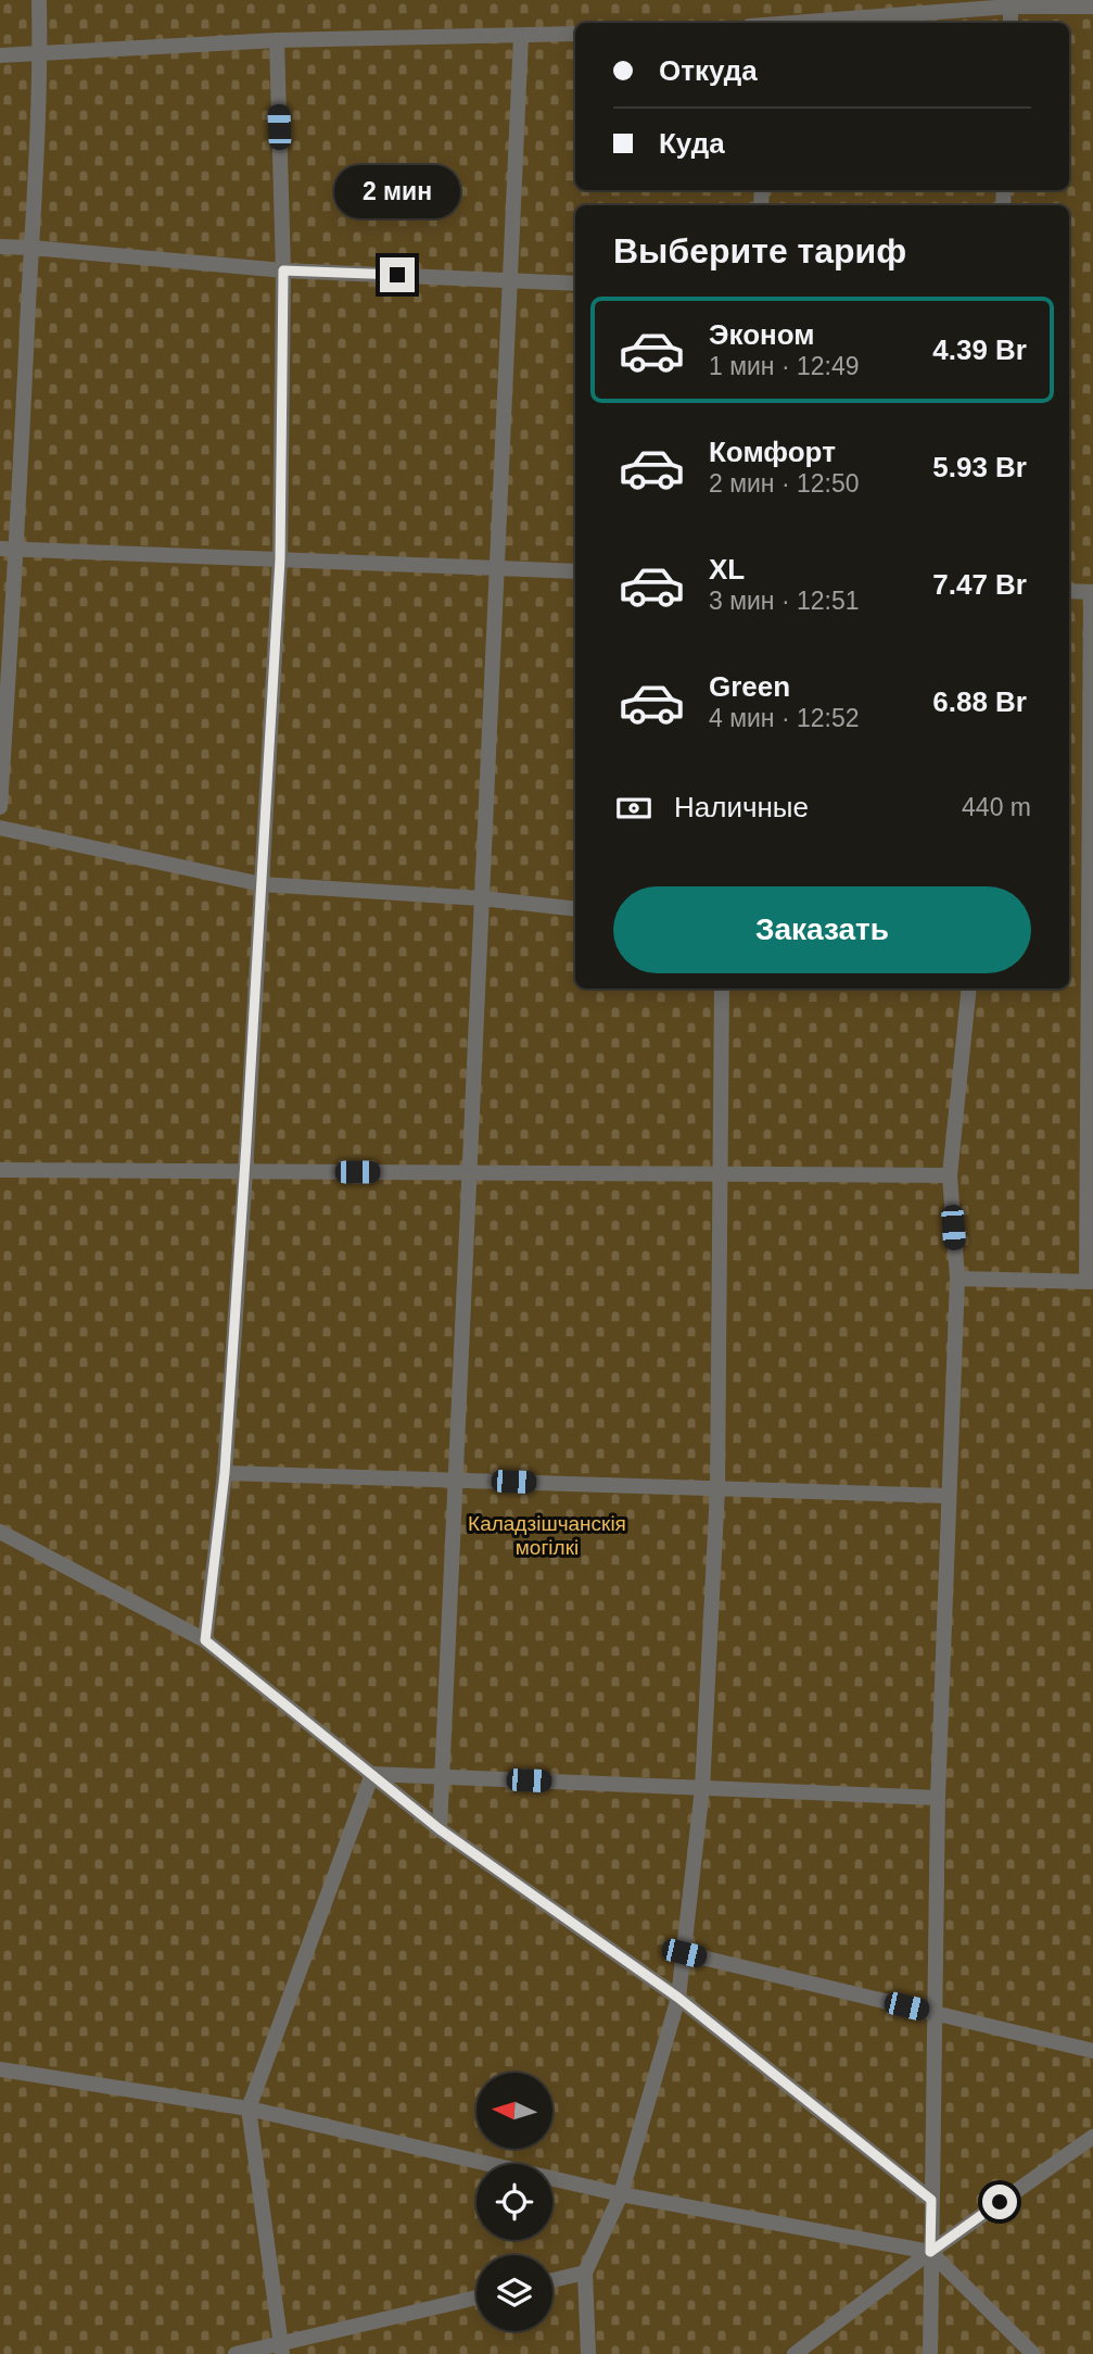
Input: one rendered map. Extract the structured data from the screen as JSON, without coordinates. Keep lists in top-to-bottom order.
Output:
{
  "parks": ["Каладзішчанскія могілкі"],
  "north": "left",
  "page": {
    "banner": ["Откуда", "Куда"],
    "bubble": "2 мин",
    "heading": "Выберите тариф",
    "list": [
      {
        "name": "Эконом",
        "note": "1 мин · 12:49",
        "value": "4.39 Br"
      },
      {
        "name": "Комфорт",
        "note": "2 мин · 12:50",
        "value": "5.93 Br"
      },
      {
        "name": "XL",
        "note": "3 мин · 12:51",
        "value": "7.47 Br"
      },
      {
        "name": "Green",
        "note": "4 мин · 12:52",
        "value": "6.88 Br"
      }
    ],
    "pay": ["Наличные", "440 m"],
    "buttons": "Заказать"
  }
}
